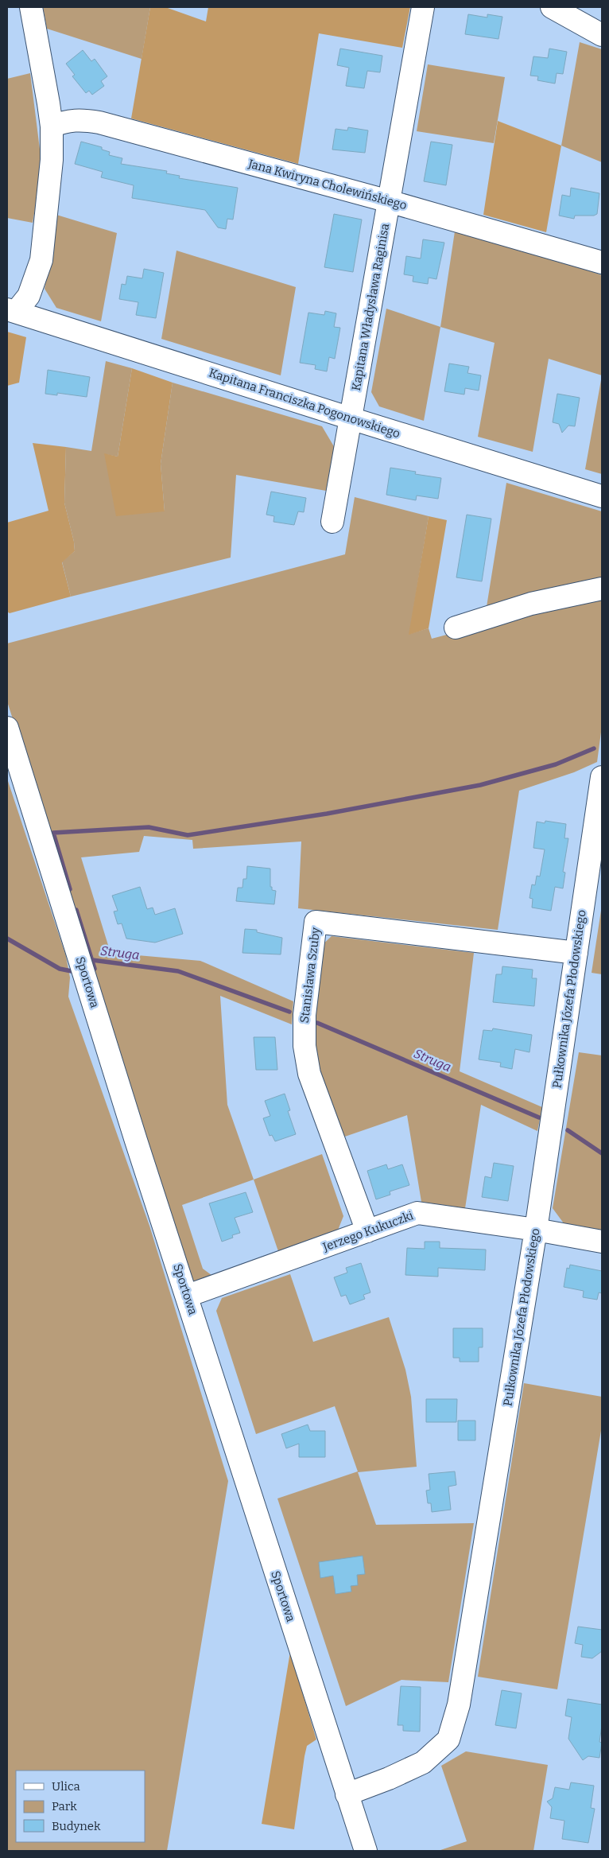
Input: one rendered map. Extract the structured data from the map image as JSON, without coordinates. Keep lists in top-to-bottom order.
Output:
{
  "streets": {
    "street": [
      "Jana Kwiryna Cholewińskiego",
      "Kapitana Władysława Raginisa",
      "Kapitana Franciszka Pogonowskiego",
      "Stanisława Szuby",
      "Sportowa",
      "Pułkownika Józefa Płodowskiego",
      "Jerzego Kukuczki"
    ]
  },
  "crossings": [
    ["Jana Kwiryna Cholewińskiego", "Kapitana Władysława Raginisa"],
    ["Kapitana Władysława Raginisa", "Kapitana Franciszka Pogonowskiego"],
    ["Stanisława Szuby", "Pułkownika Józefa Płodowskiego"],
    ["Stanisława Szuby", "Jerzego Kukuczki"],
    ["Sportowa", "Pułkownika Józefa Płodowskiego"],
    ["Sportowa", "Jerzego Kukuczki"],
    ["Pułkownika Józefa Płodowskiego", "Jerzego Kukuczki"]
  ],
  "water": ["Struga"],
  "legend": ["Ulica", "Park", "Budynek"]
}
